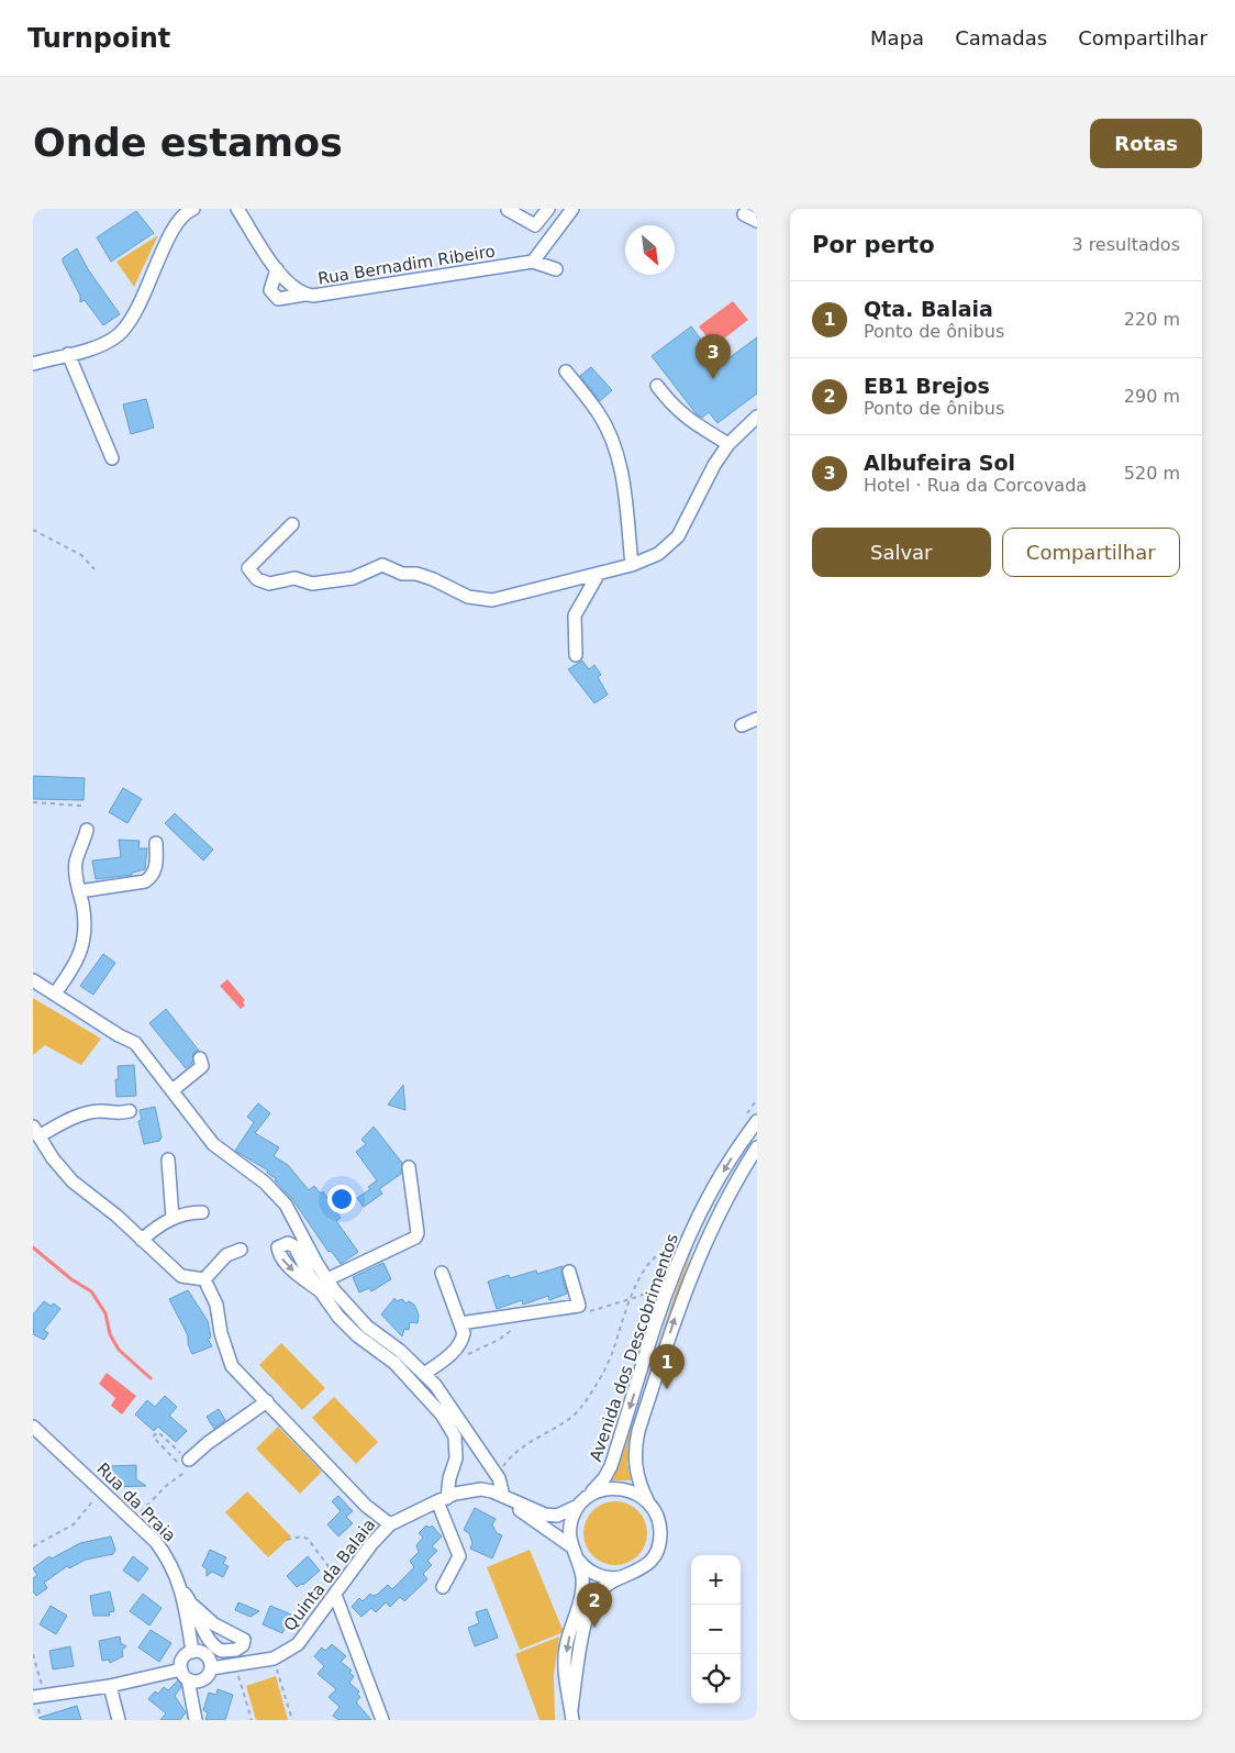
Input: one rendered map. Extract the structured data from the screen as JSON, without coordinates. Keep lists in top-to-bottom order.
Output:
{
  "streets": {
    "street": [
      "Rua Bernadim Ribeiro",
      "Avenida dos Descobrimentos",
      "Rua da Praia",
      "Quinta da Balaia"
    ]
  },
  "crossings": [
    ["Avenida dos Descobrimentos", "Quinta da Balaia"],
    ["Rua da Praia", "Quinta da Balaia"]
  ],
  "north": "bottom right",
  "page": {
    "header": "Turnpoint",
    "nav": ["Mapa", "Camadas", "Compartilhar"],
    "buttons": [
      "Rotas",
      ["Salvar", "Compartilhar"]
    ],
    "title": "Onde estamos",
    "heading": ["Por perto", "3 resultados"],
    "list": [
      {
        "mark": "1",
        "name": "Qta. Balaia",
        "note": "Ponto de ônibus",
        "value": "220 m"
      },
      {
        "mark": "2",
        "name": "EB1 Brejos",
        "note": "Ponto de ônibus",
        "value": "290 m"
      },
      {
        "mark": "3",
        "name": "Albufeira Sol",
        "note": "Hotel · Rua da Corcovada",
        "value": "520 m"
      }
    ],
    "pins": ["3", "1", "2"],
    "map_buttons": ["+", "−"]
  }
}
